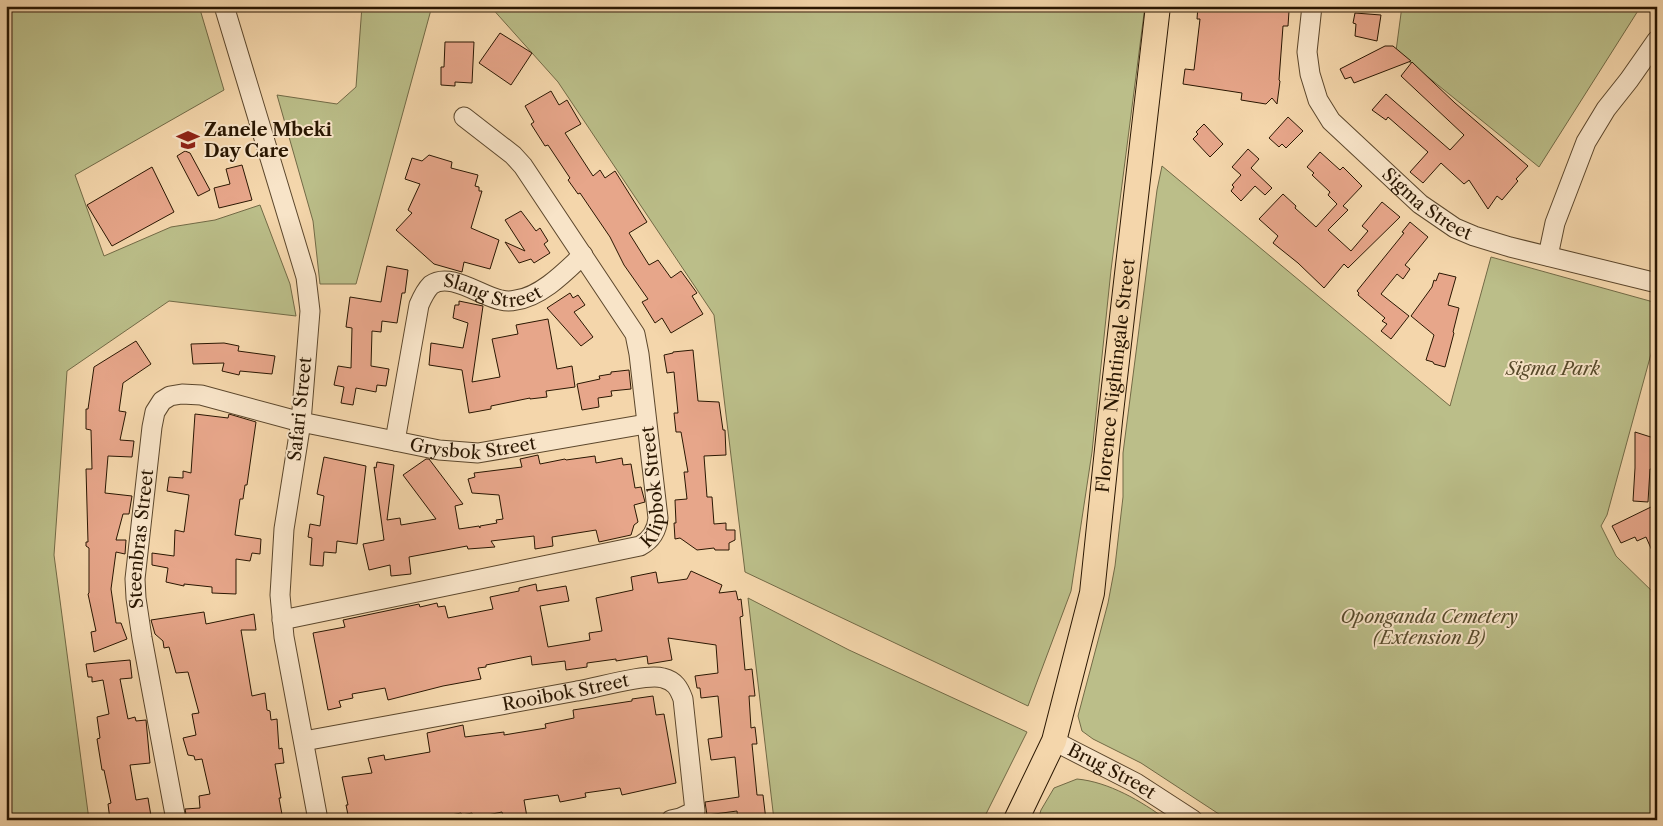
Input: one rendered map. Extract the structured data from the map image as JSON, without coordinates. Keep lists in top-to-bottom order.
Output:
{
  "streets": {
    "main road": ["Florence Nightingale Street"],
    "street": [
      "Sigma Street",
      "Slang Street",
      "Safari Street",
      "Grysbok Street",
      "Klipbok Street",
      "Steenbras Street",
      "Rooibok Street",
      "Brug Street"
    ]
  },
  "crossings": [
    ["Slang Street", "Grysbok Street"],
    ["Slang Street", "Klipbok Street"],
    ["Florence Nightingale Street", "Brug Street"],
    ["Safari Street", "Grysbok Street"],
    ["Safari Street", "Klipbok Street"],
    ["Safari Street", "Steenbras Street"],
    ["Safari Street", "Rooibok Street"],
    ["Grysbok Street", "Klipbok Street"],
    ["Grysbok Street", "Steenbras Street"]
  ],
  "parks": ["Sigma Park", "Oponganda Cemetery (Extension B)"],
  "places": {
    "school or university": ["Zanele Mbeki Day Care"]
  }
}
